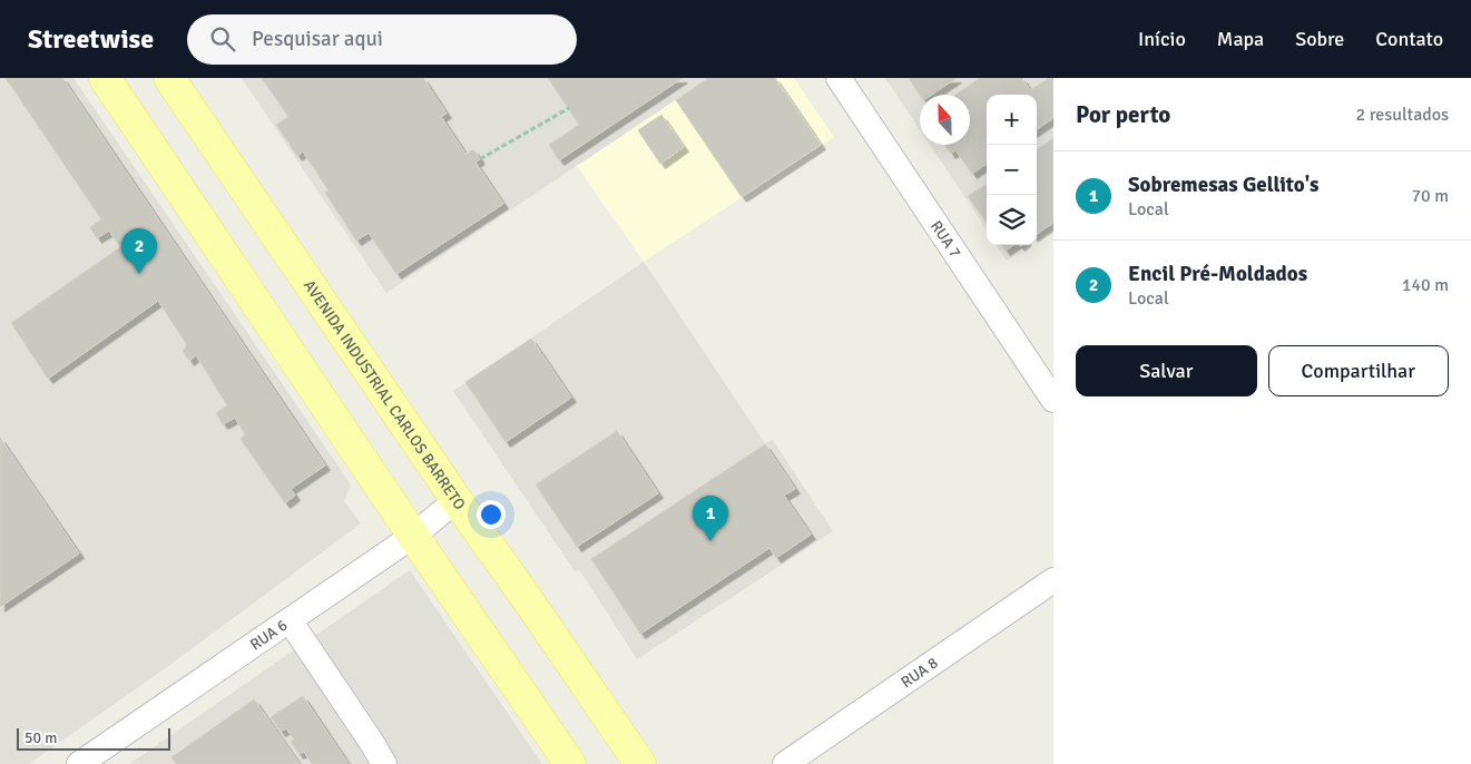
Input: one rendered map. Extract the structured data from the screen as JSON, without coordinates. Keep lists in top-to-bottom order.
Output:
{
  "streets": {
    "main road": ["AVENIDA INDUSTRIAL CARLOS BARRETO"],
    "street": ["RUA 7", "RUA 6", "RUA 8"]
  },
  "crossings": [
    ["AVENIDA INDUSTRIAL CARLOS BARRETO", "RUA 6"]
  ],
  "scale_bar": "50 m",
  "north": "top",
  "page": {
    "header": "Streetwise",
    "search": "Pesquisar aqui",
    "nav": [
      "Início",
      "Mapa",
      "Sobre",
      "Contato"
    ],
    "heading": ["Por perto", "2 resultados"],
    "map_buttons": ["+", "−"],
    "list": [
      {
        "mark": "1",
        "name": "Sobremesas Gellito's",
        "note": "Local",
        "value": "70 m"
      },
      {
        "mark": "2",
        "name": "Encil Pré-Moldados",
        "note": "Local",
        "value": "140 m"
      }
    ],
    "pins": ["2", "1"],
    "buttons": ["Salvar", "Compartilhar"],
    "scale": "50 m"
  }
}
